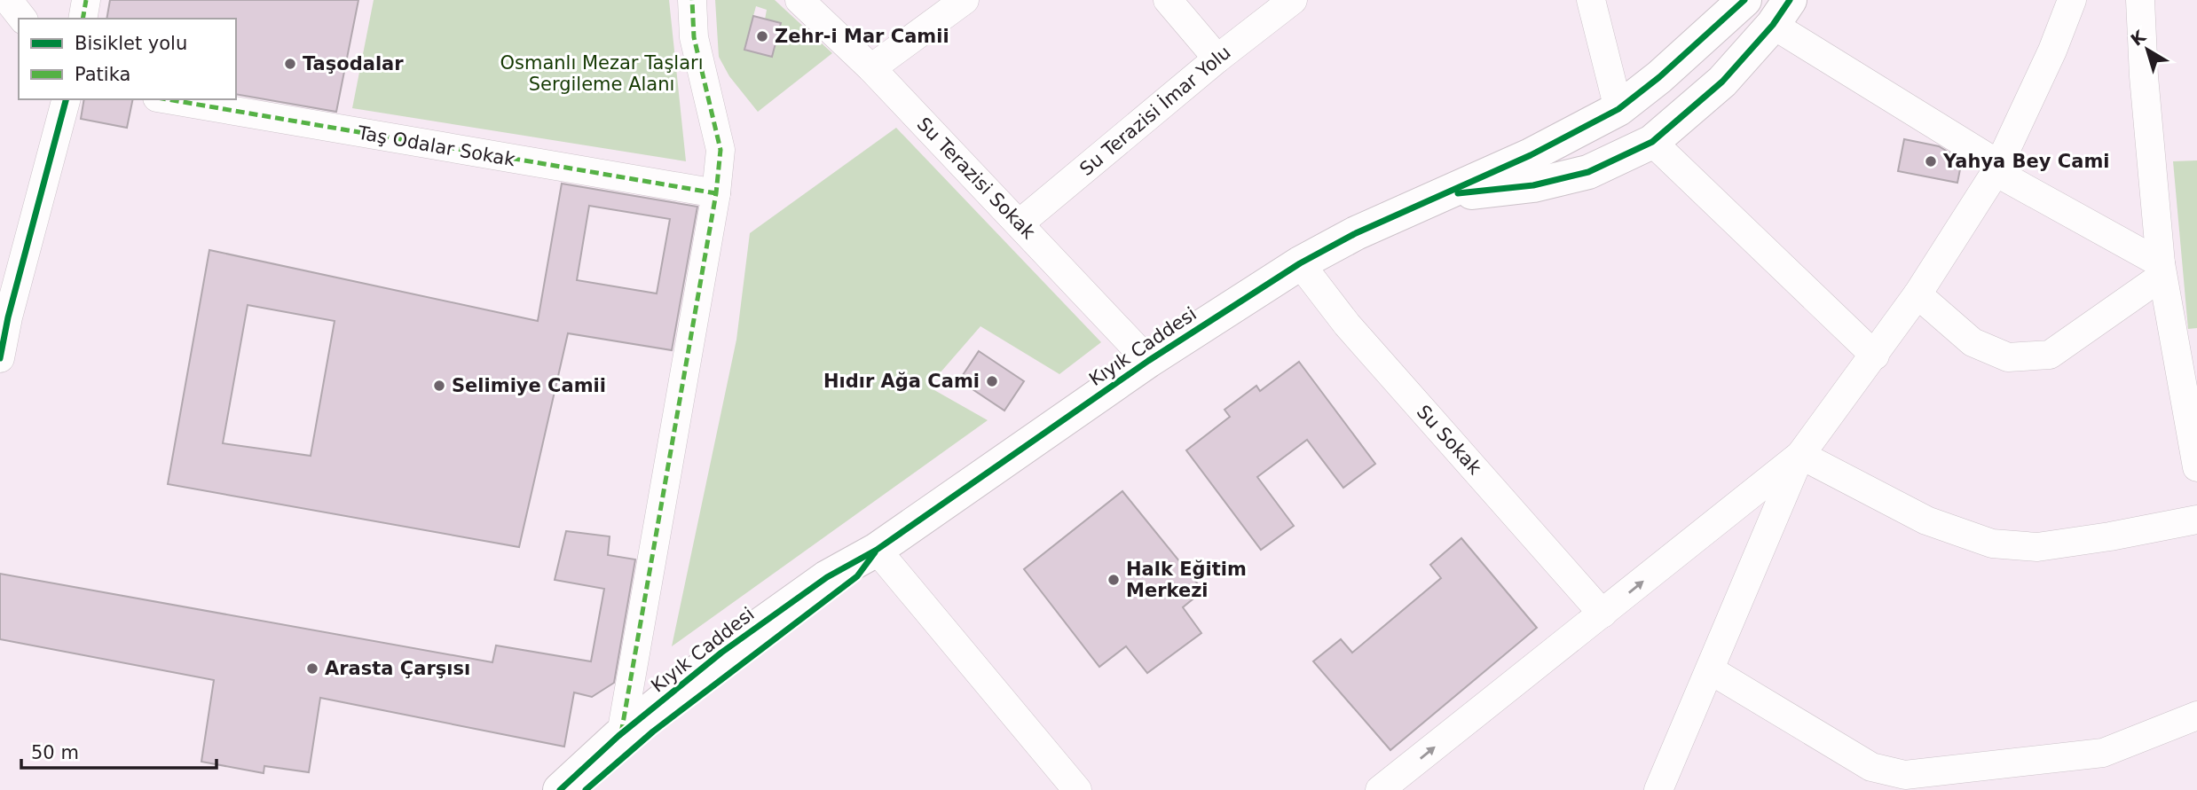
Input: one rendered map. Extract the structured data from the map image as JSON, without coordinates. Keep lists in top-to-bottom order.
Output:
{
  "streets": {
    "main road": ["Kıyık Caddesi"],
    "street": [
      "Su Terazisi İmar Yolu",
      "Taş Odalar Sokak",
      "Su Terazisi Sokak",
      "Su Sokak"
    ]
  },
  "crossings": [
    ["Su Terazisi İmar Yolu", "Su Terazisi Sokak"],
    ["Su Terazisi Sokak", "Kıyık Caddesi"],
    ["Kıyık Caddesi", "Su Sokak"]
  ],
  "parks": ["Osmanlı Mezar Taşları Sergileme Alanı"],
  "places": [
    "Zehr-i Mar Camii",
    "Taşodalar",
    "Yahya Bey Cami",
    "Hıdır Ağa Cami",
    "Selimiye Camii",
    "Halk Eğitim Merkezi",
    "Arasta Çarşısı"
  ],
  "legend": ["Bisiklet yolu", "Patika"],
  "scale_bar": "50 m",
  "north": "top left"
}
